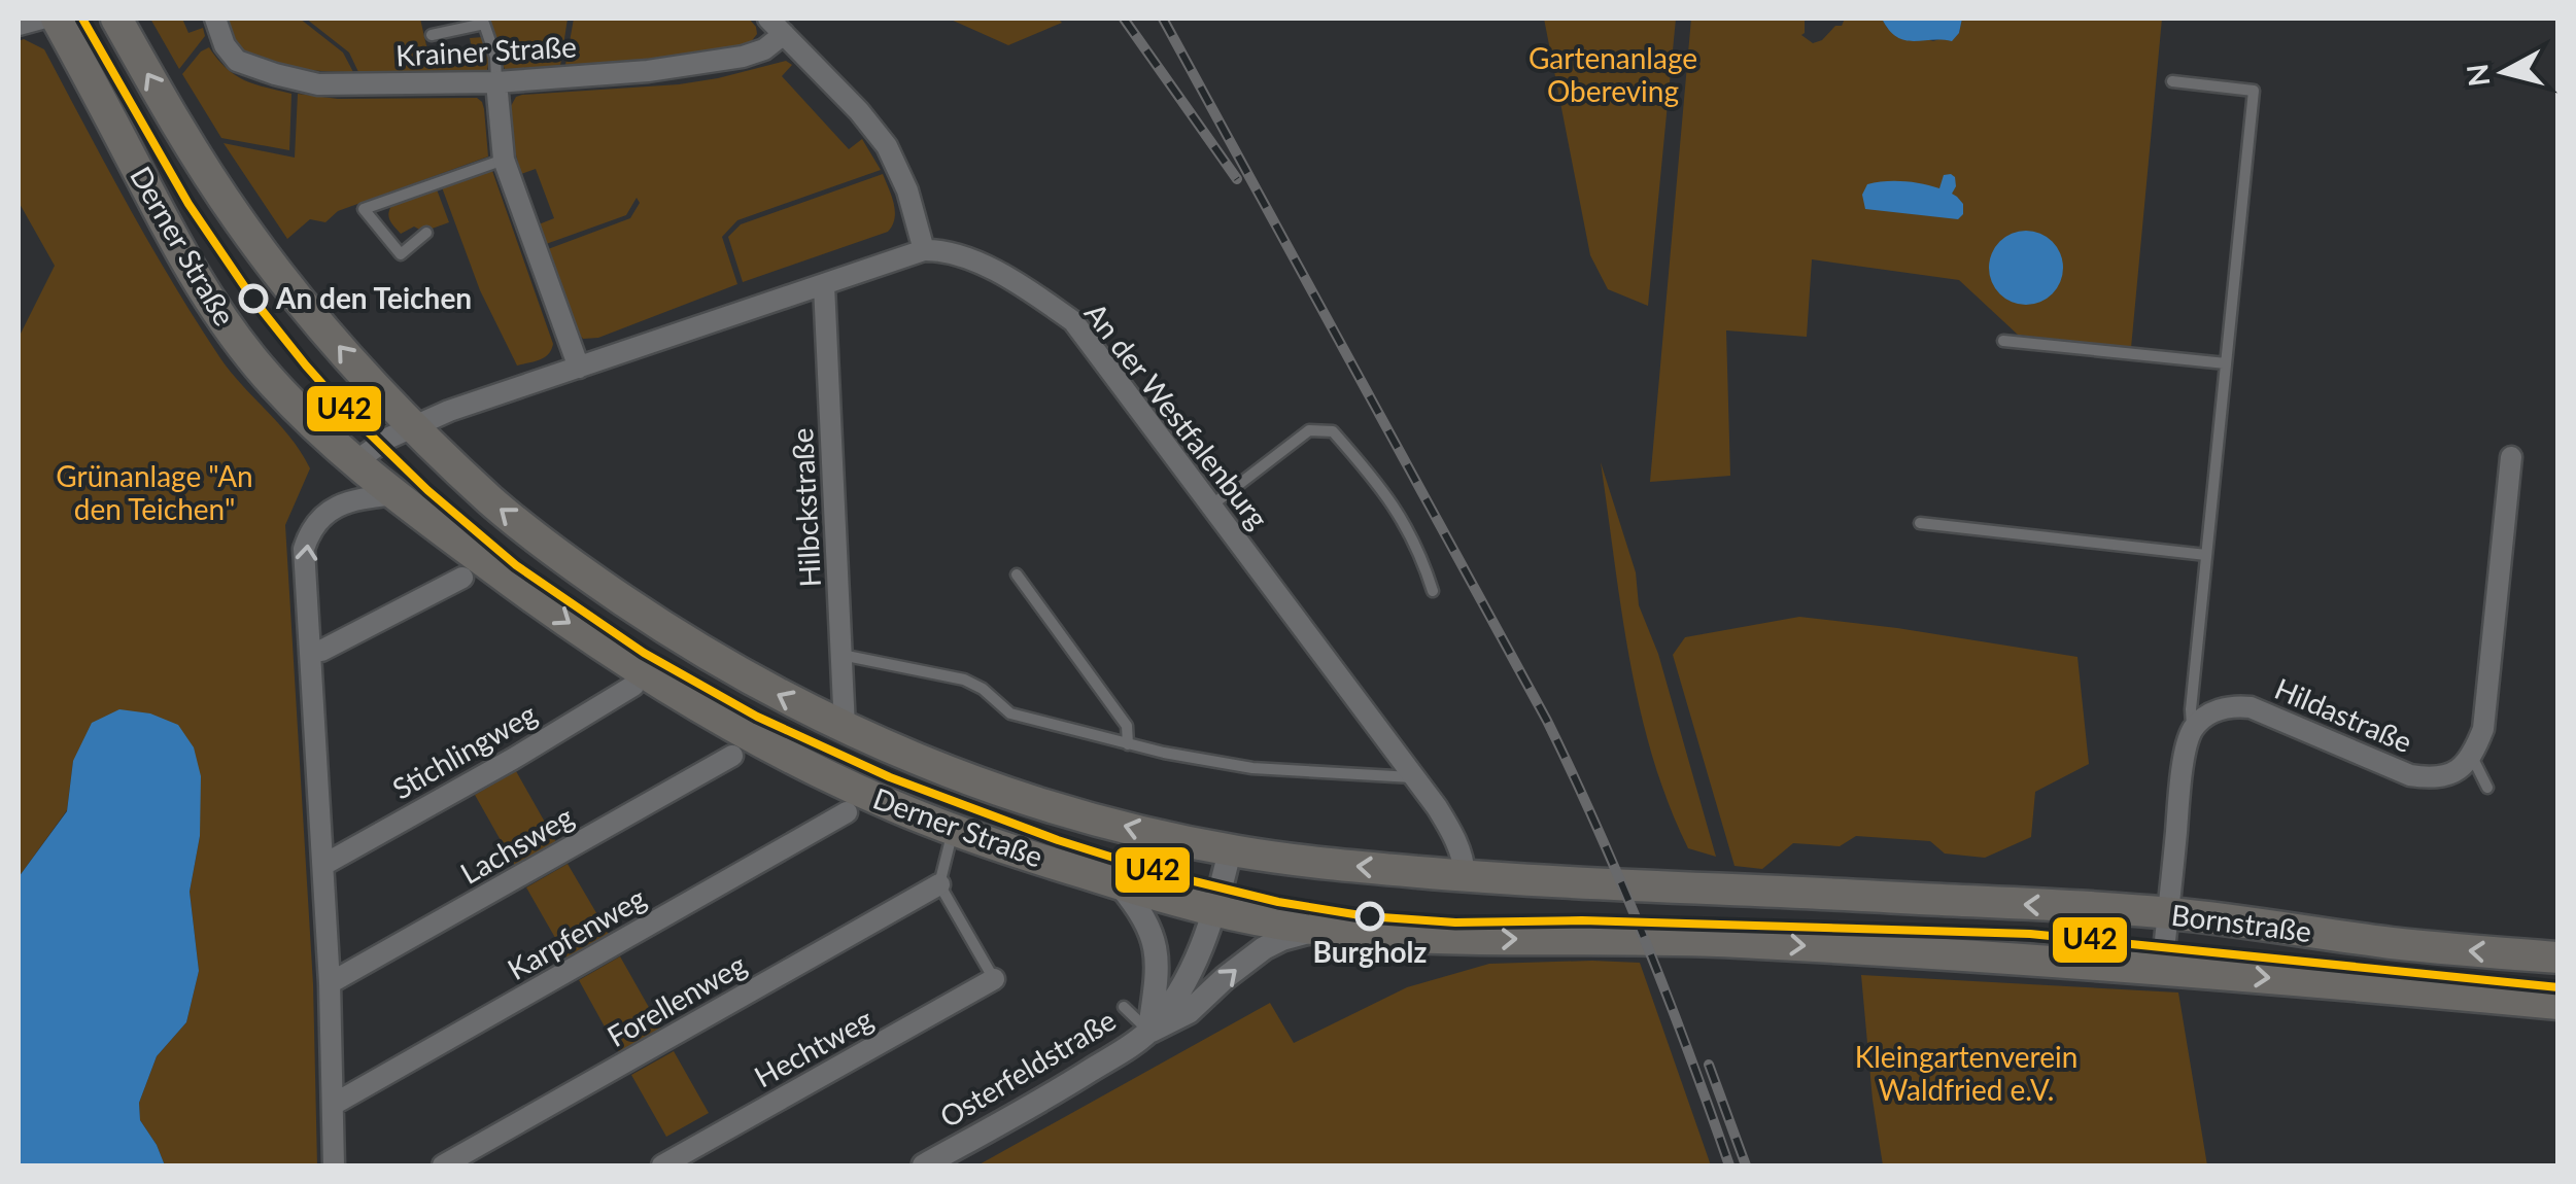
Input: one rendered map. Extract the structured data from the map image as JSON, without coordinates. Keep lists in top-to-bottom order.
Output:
{
  "streets": {
    "main road": ["Derner Straße", "Bornstraße"],
    "street": [
      "Krainer Straße",
      "An der Westfalenburg",
      "Hilbckstraße",
      "Hildastraße",
      "Stichlingweg",
      "Lachsweg",
      "Karpfenweg",
      "Forellenweg",
      "Hechtweg",
      "Osterfeldstraße"
    ]
  },
  "crossings": [
    ["Derner Straße", "An der Westfalenburg"],
    ["Derner Straße", "Hilbckstraße"],
    ["Derner Straße", "Bornstraße"],
    ["Derner Straße", "Osterfeldstraße"]
  ],
  "parks": ["Gartenanlage Obereving", "Grünanlage \"An den Teichen\"", "Kleingartenverein Waldfried e.V."],
  "places": ["An den Teichen", "Burgholz"],
  "lines": ["transit line U42"],
  "north": "left"
}
